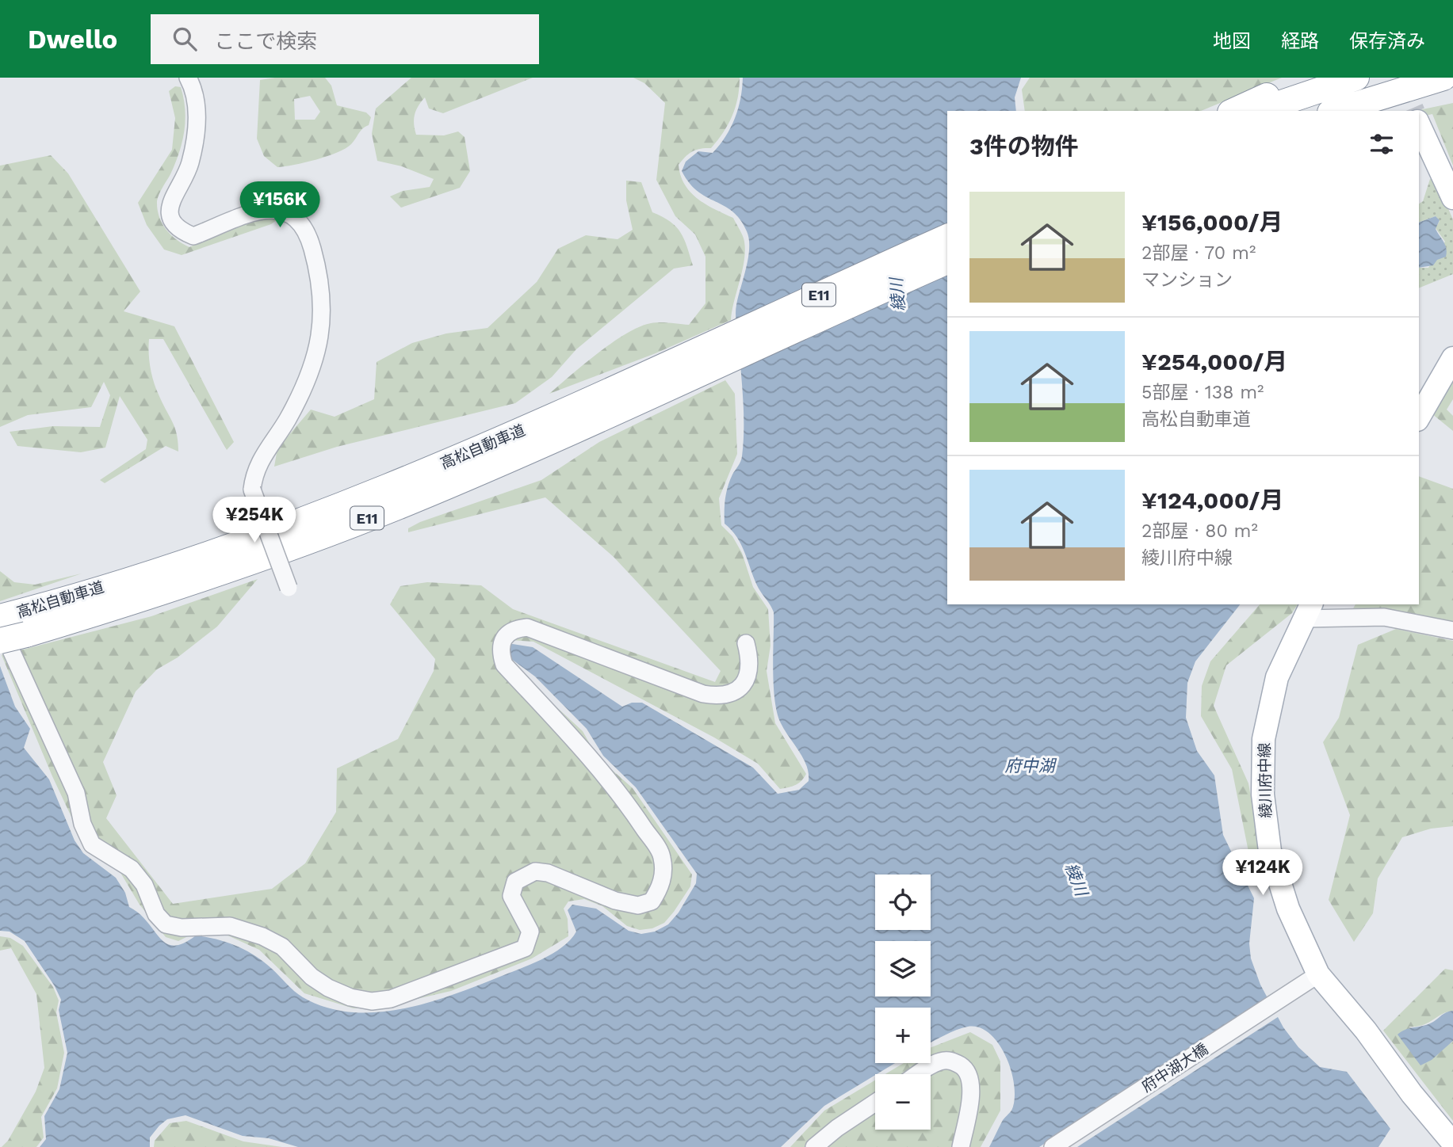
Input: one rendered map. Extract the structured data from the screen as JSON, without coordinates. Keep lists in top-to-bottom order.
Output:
{
  "streets": {
    "highway": ["E11", "高松自動車道"],
    "main road": ["綾川府中線"],
    "street": ["府中湖大橋"]
  },
  "crossings": [
    ["綾川府中線", "府中湖大橋"]
  ],
  "water": ["綾川", "府中湖"],
  "page": {
    "header": "Dwello",
    "search": "ここで検索",
    "nav": ["地図", "経路", "保存済み"],
    "heading": "3件の物件",
    "list": [
      {
        "name": "¥156,000/月",
        "note": "2部屋 · 70 m² · マンション"
      },
      {
        "name": "¥254,000/月",
        "note": "5部屋 · 138 m² · 高松自動車道"
      },
      {
        "name": "¥124,000/月",
        "note": "2部屋 · 80 m² · 綾川府中線"
      }
    ],
    "price": ["¥156K", "¥254K", "¥124K"],
    "map_buttons": ["+", "−"]
  }
}
